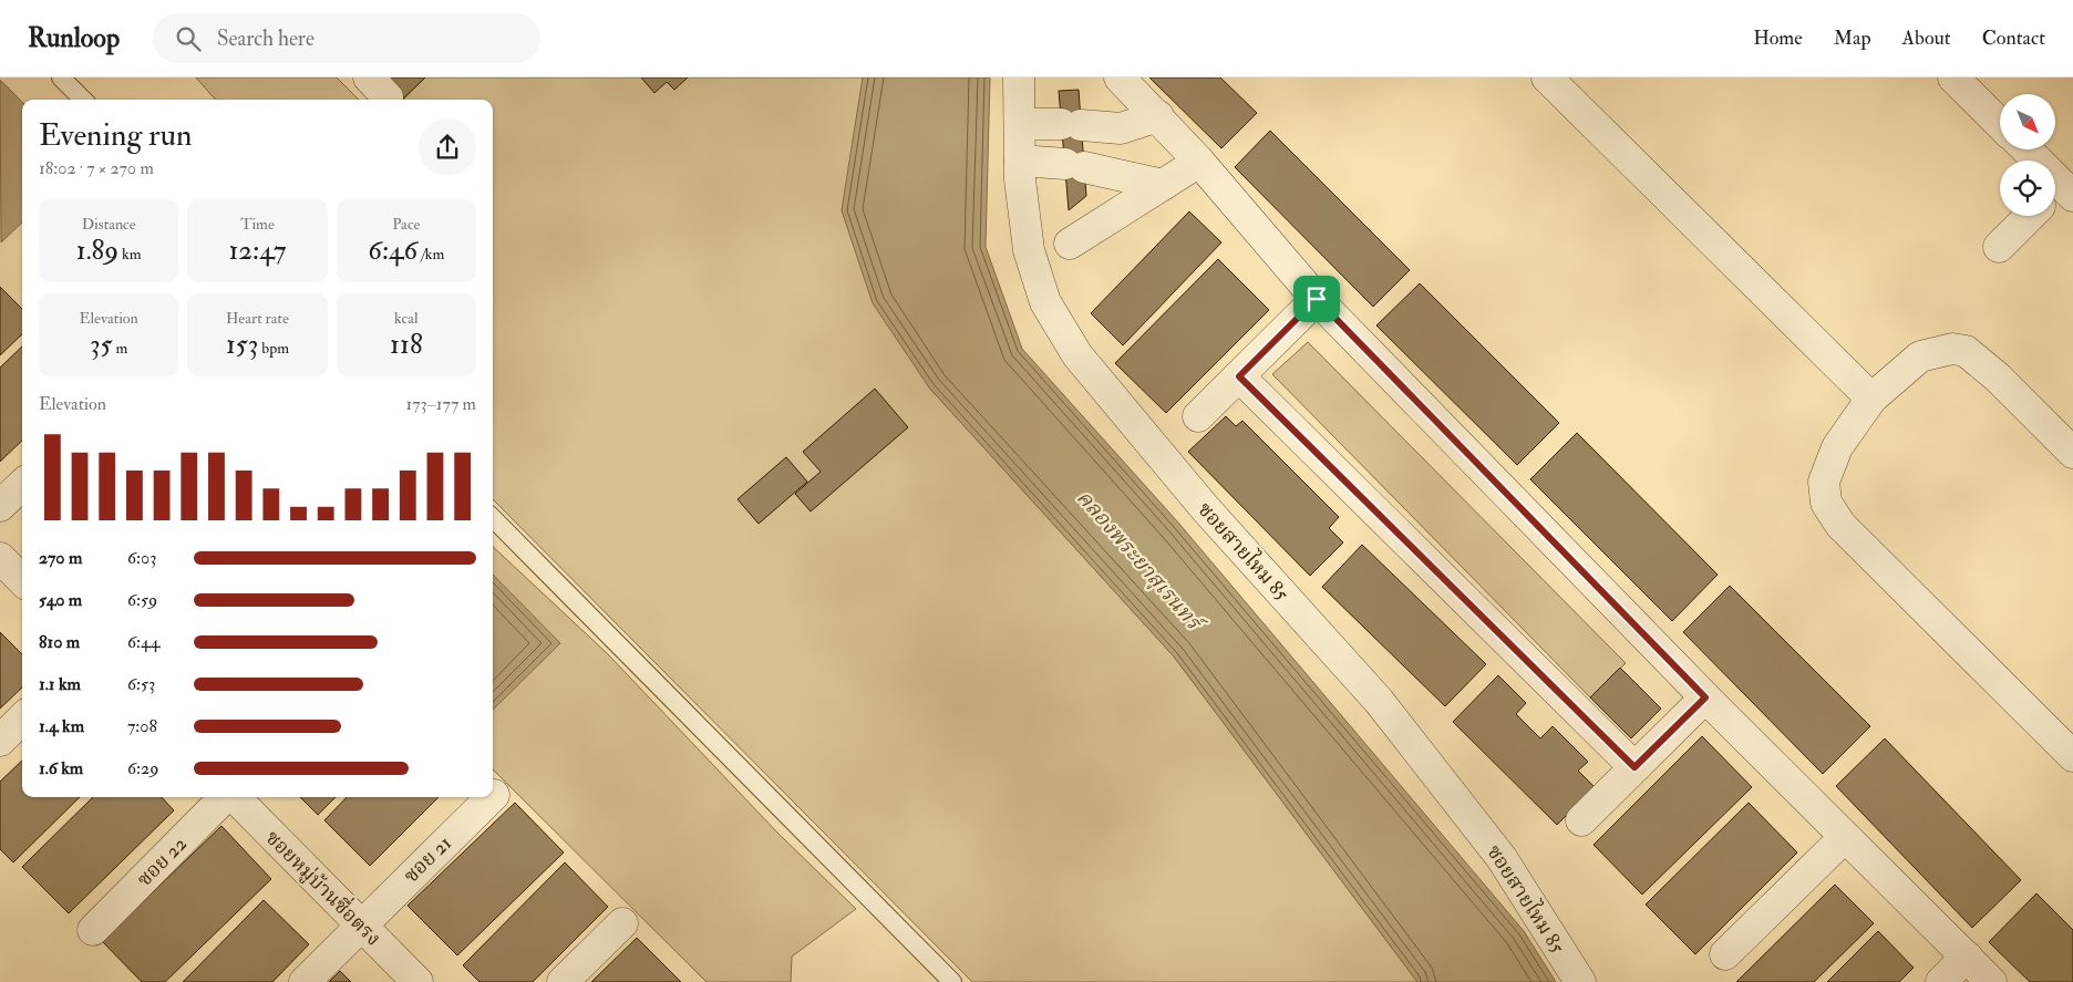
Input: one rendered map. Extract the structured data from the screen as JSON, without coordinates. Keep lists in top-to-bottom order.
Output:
{
  "streets": {
    "street": [
      "ซอยสายไหม 85",
      "ซอย 21",
      "ซอย 22",
      "ซอยหมู่บ้านซื่อตรง"
    ]
  },
  "crossings": [
    ["ซอย 21", "ซอยหมู่บ้านซื่อตรง"]
  ],
  "water": ["คลองพระยาสุเรนทร์"],
  "north": "bottom right",
  "page": {
    "header": "Runloop",
    "search": "Search here",
    "nav": [
      "Home",
      "Map",
      "About",
      "Contact"
    ],
    "heading": ["Evening run", "18:02 · 7 × 270 m"],
    "stats": [
      ["Distance", "1.89 km"],
      ["Time", "12:47"],
      ["Pace", "6:46 /km"],
      ["Elevation", "35 m"],
      ["Heart rate", "153 bpm"],
      ["kcal", "118"]
    ],
    "chart": ["Elevation", "173–177 m"],
    "list": [
      {
        "name": "270 m",
        "note": "6:03"
      },
      {
        "name": "540 m",
        "note": "6:59"
      },
      {
        "name": "810 m",
        "note": "6:44"
      },
      {
        "name": "1.1 km",
        "note": "6:53"
      },
      {
        "name": "1.4 km",
        "note": "7:08"
      },
      {
        "name": "1.6 km",
        "note": "6:29"
      }
    ]
  }
}
